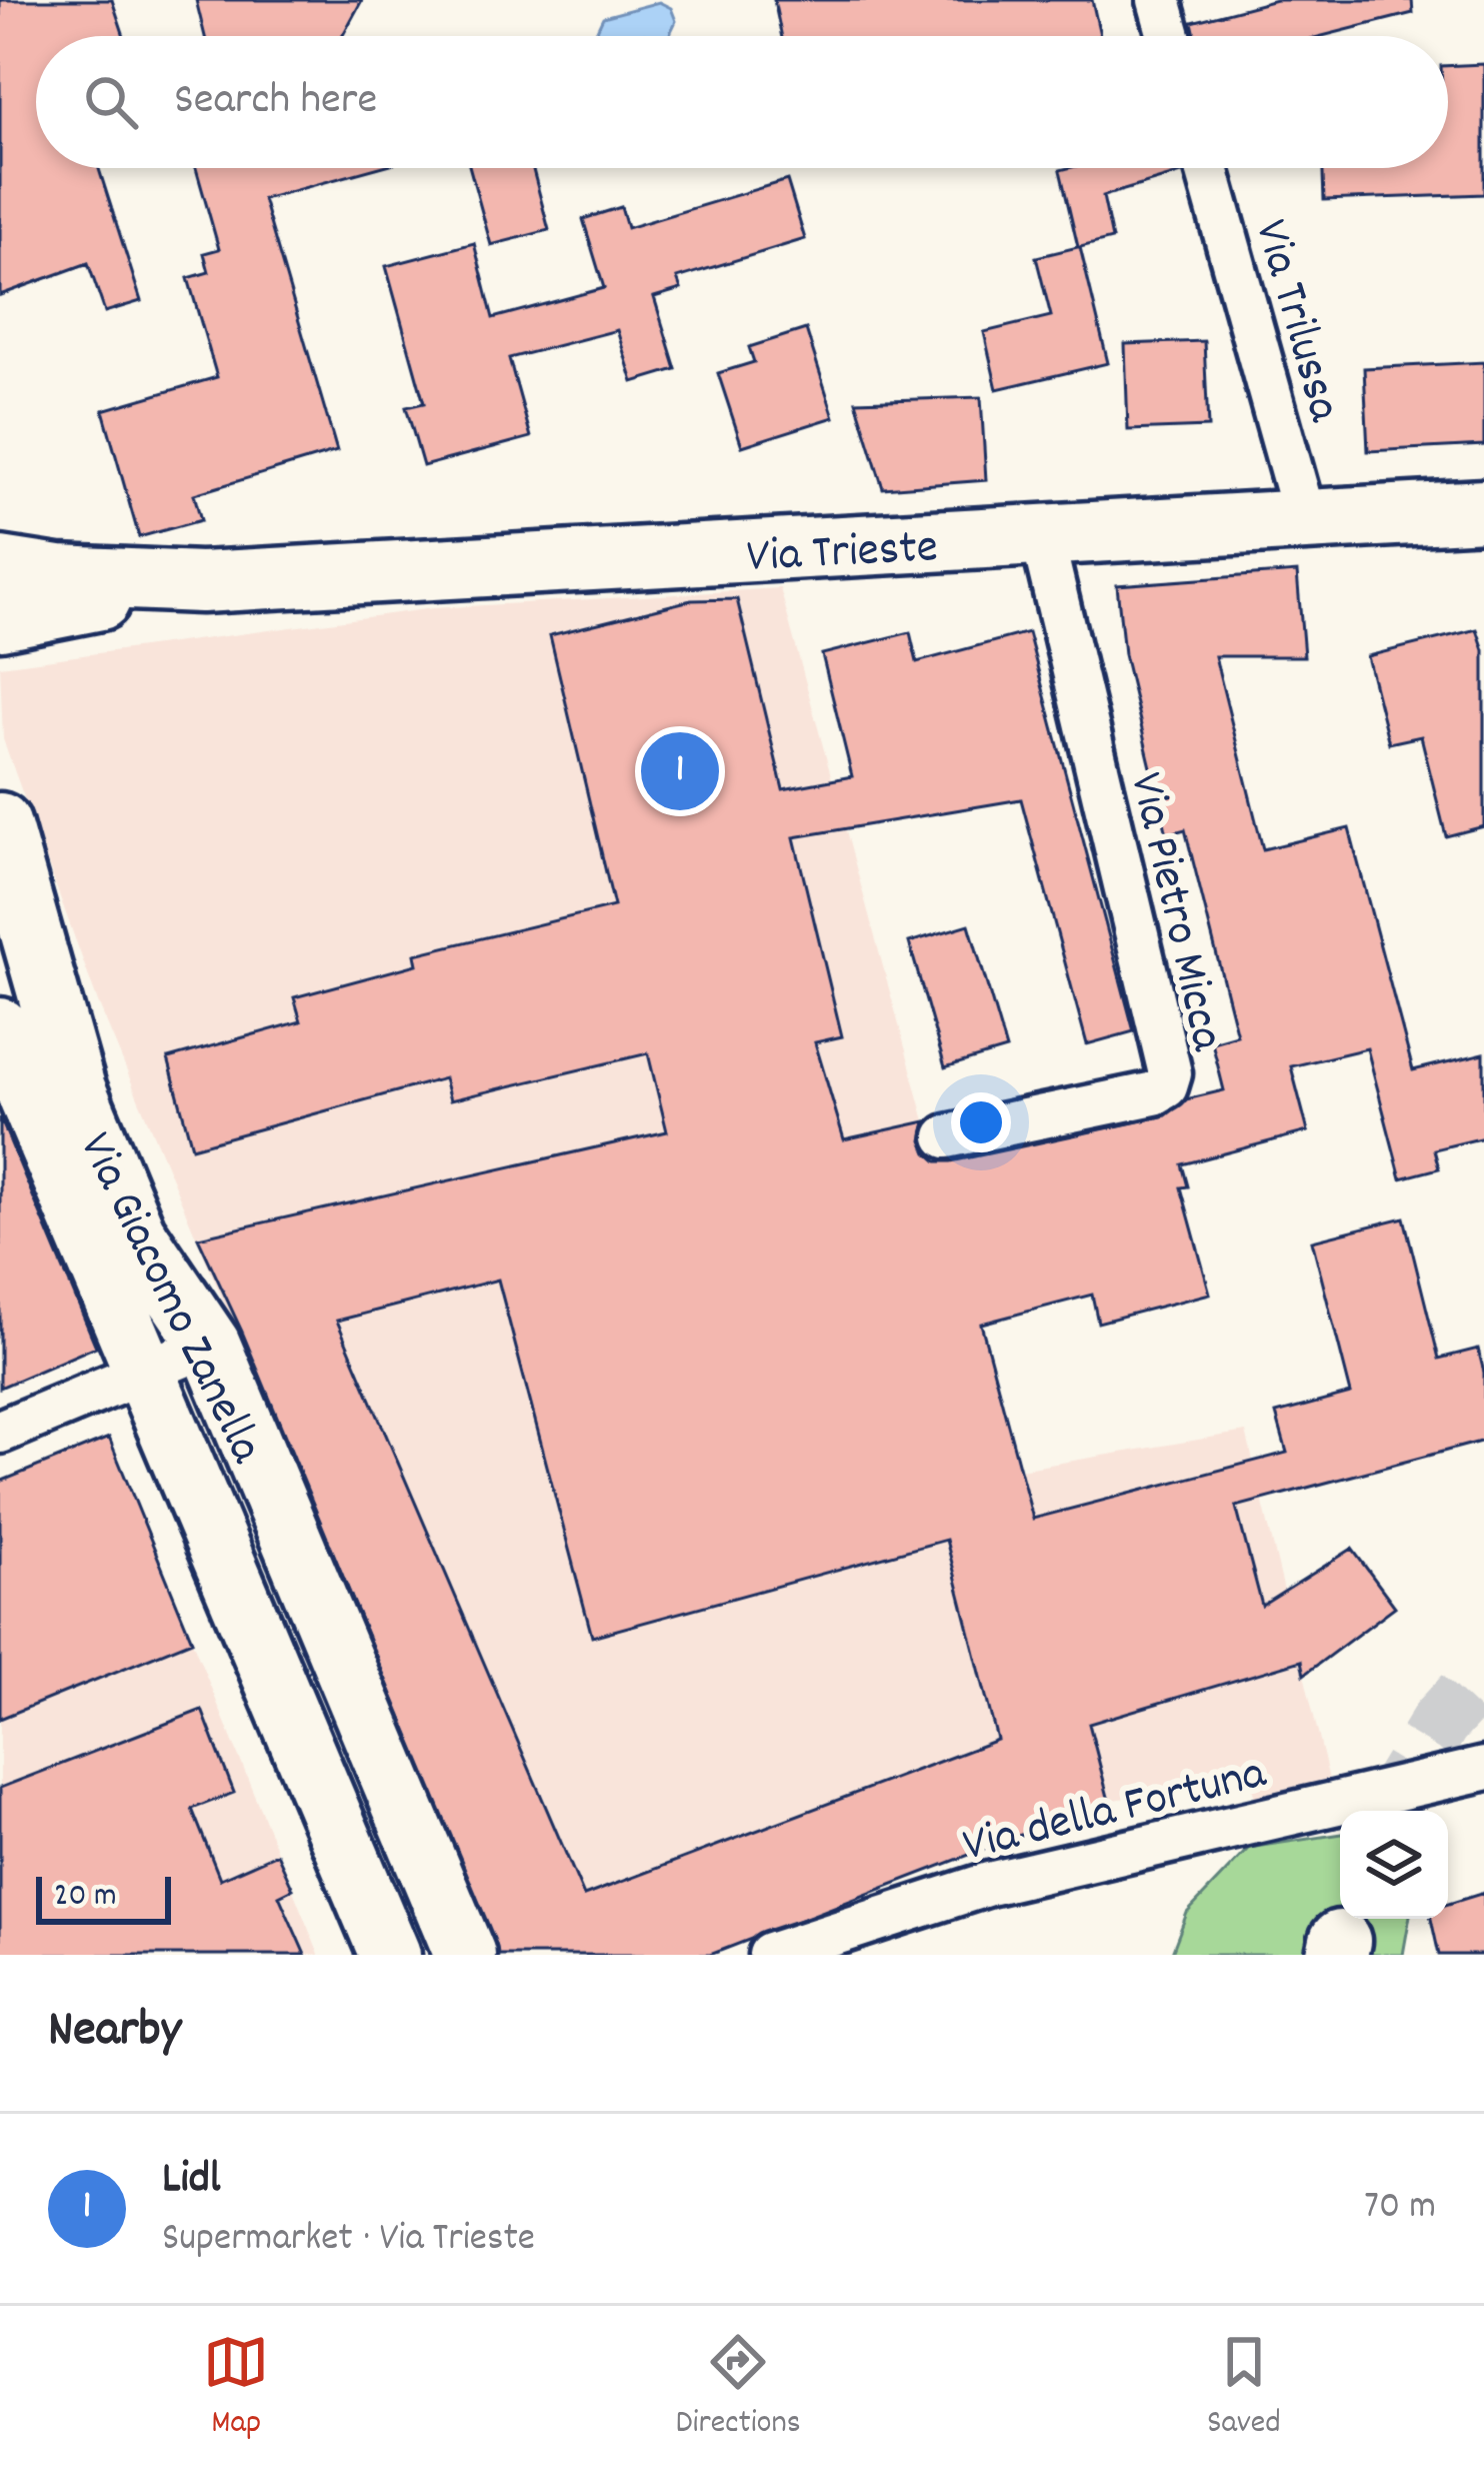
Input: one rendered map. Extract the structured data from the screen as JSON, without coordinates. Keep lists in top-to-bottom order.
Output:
{
  "streets": {
    "street": [
      "Via Trilussa",
      "Via Trieste",
      "Via Pietro Micca",
      "Via Giacomo Zanella",
      "Via della Fortuna"
    ]
  },
  "crossings": [
    ["Via Trilussa", "Via Trieste"],
    ["Via Trieste", "Via Pietro Micca"]
  ],
  "scale_bar": "20 m",
  "page": {
    "search": "Search here",
    "pins": "1",
    "scale": "20 m",
    "heading": "Nearby",
    "list": [
      {
        "mark": "1",
        "name": "Lidl",
        "note": "Supermarket · Via Trieste",
        "value": "70 m"
      }
    ],
    "nav": ["Map", "Directions", "Saved"]
  }
}
